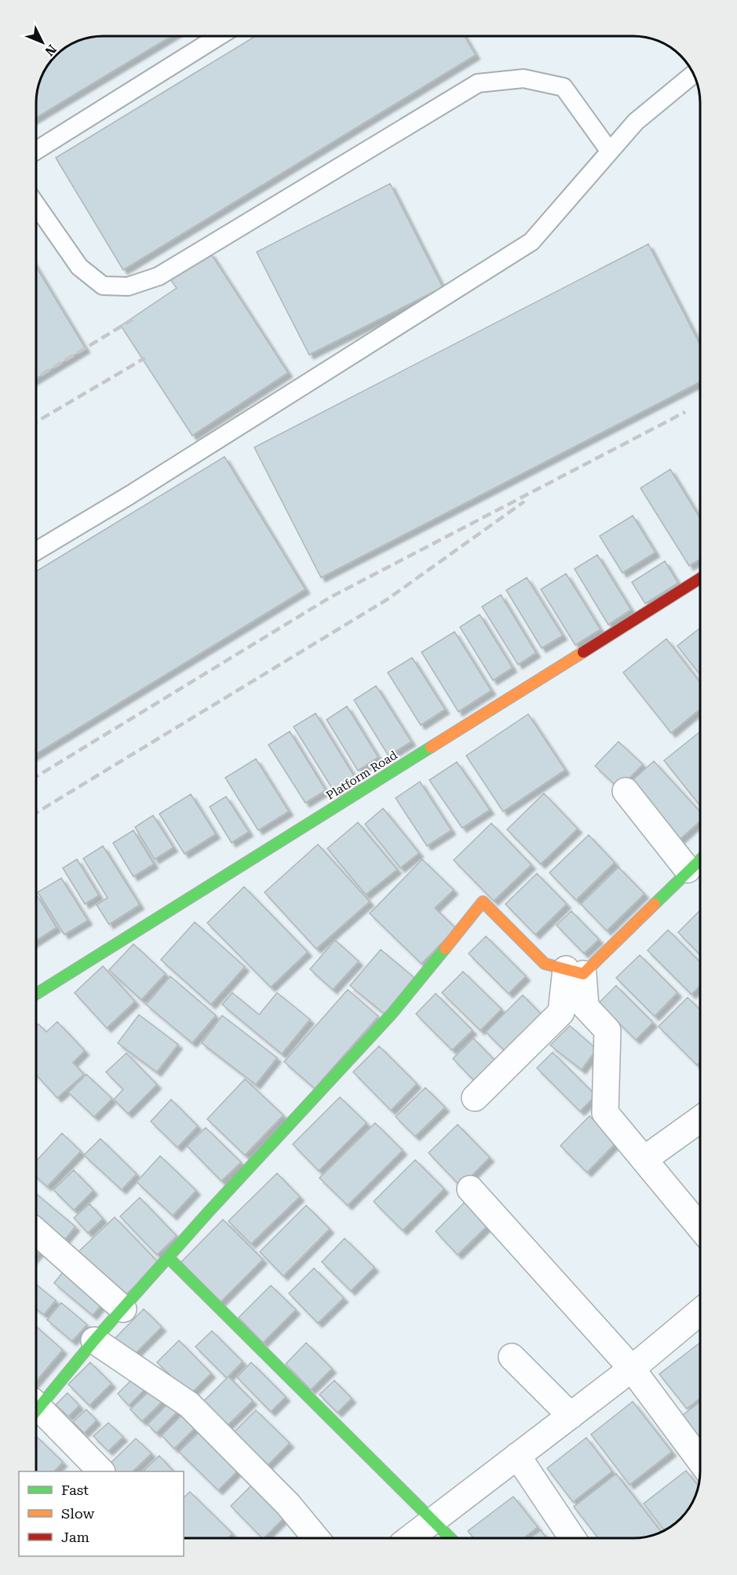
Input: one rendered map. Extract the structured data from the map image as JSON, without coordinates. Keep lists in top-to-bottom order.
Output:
{
  "streets": {
    "street": ["Platform Road"]
  },
  "legend": ["Fast", "Slow", "Jam"],
  "north": "bottom right"
}
